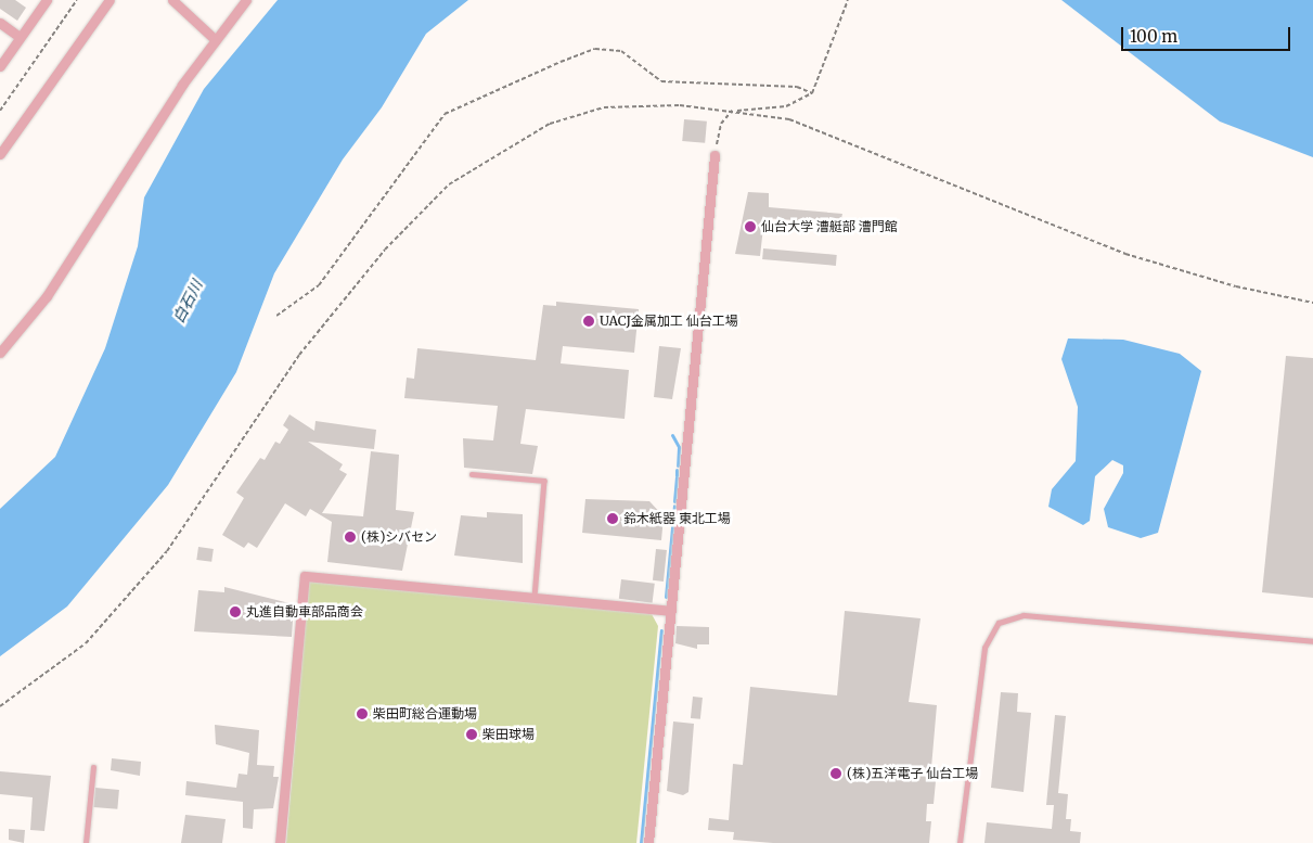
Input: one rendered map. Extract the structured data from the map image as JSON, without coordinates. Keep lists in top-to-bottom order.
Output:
{
  "water": ["白石川"],
  "places": [
    "仙台大学 漕艇部 漕門館",
    "UACJ金属加工 仙台工場",
    "鈴木紙器 東北工場",
    "(株)シバセン",
    "丸進自動車部品商会",
    "柴田町総合運動場",
    "柴田球場",
    "(株)五洋電子 仙台工場"
  ],
  "scale_bar": "100 m"
}
